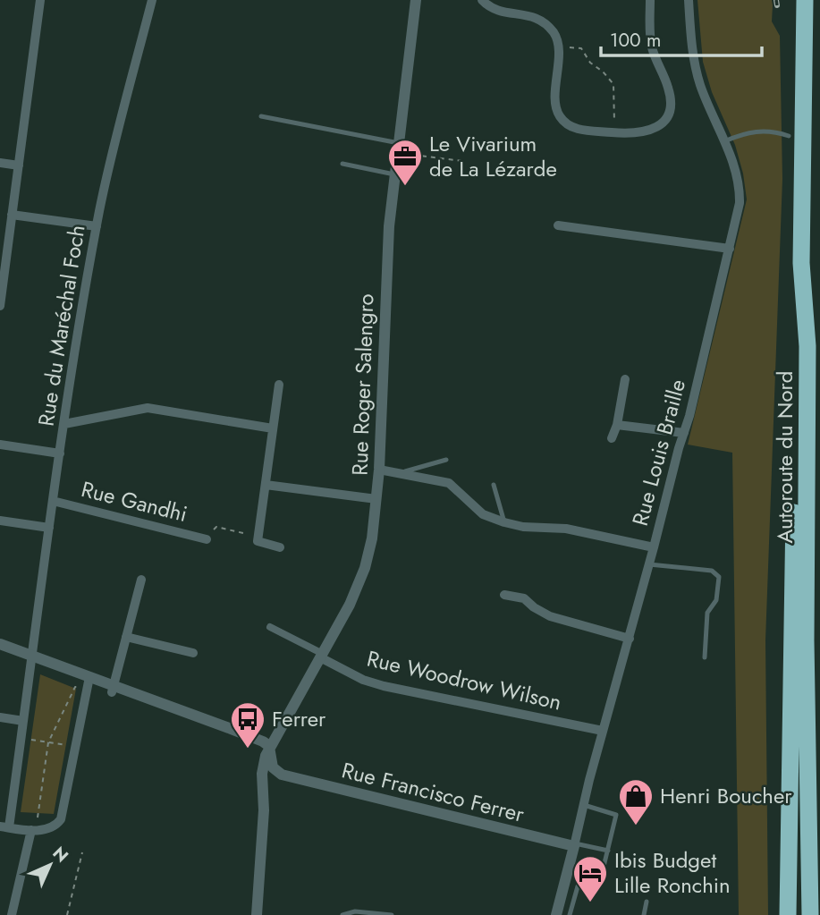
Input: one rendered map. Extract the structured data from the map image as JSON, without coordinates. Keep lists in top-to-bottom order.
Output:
{
  "streets": {
    "highway": ["Autoroute du Nord"],
    "street": [
      "Rue du Maréchal Foch",
      "Rue Roger Salengro",
      "Rue Louis Braille",
      "Rue Gandhi",
      "Rue Woodrow Wilson",
      "Rue Francisco Ferrer"
    ]
  },
  "crossings": [
    ["Rue du Maréchal Foch", "Rue Gandhi"],
    ["Rue Roger Salengro", "Rue Woodrow Wilson"],
    ["Rue Roger Salengro", "Rue Francisco Ferrer"],
    ["Rue Louis Braille", "Rue Woodrow Wilson"],
    ["Rue Louis Braille", "Rue Francisco Ferrer"]
  ],
  "places": {
    "office": ["Le Vivarium de La Lézarde"],
    "bus stop": ["Ferrer"],
    "shop": ["Henri Boucher"],
    "hotel": ["Ibis Budget Lille Ronchin"]
  },
  "scale_bar": "100 m",
  "north": "top right"
}
